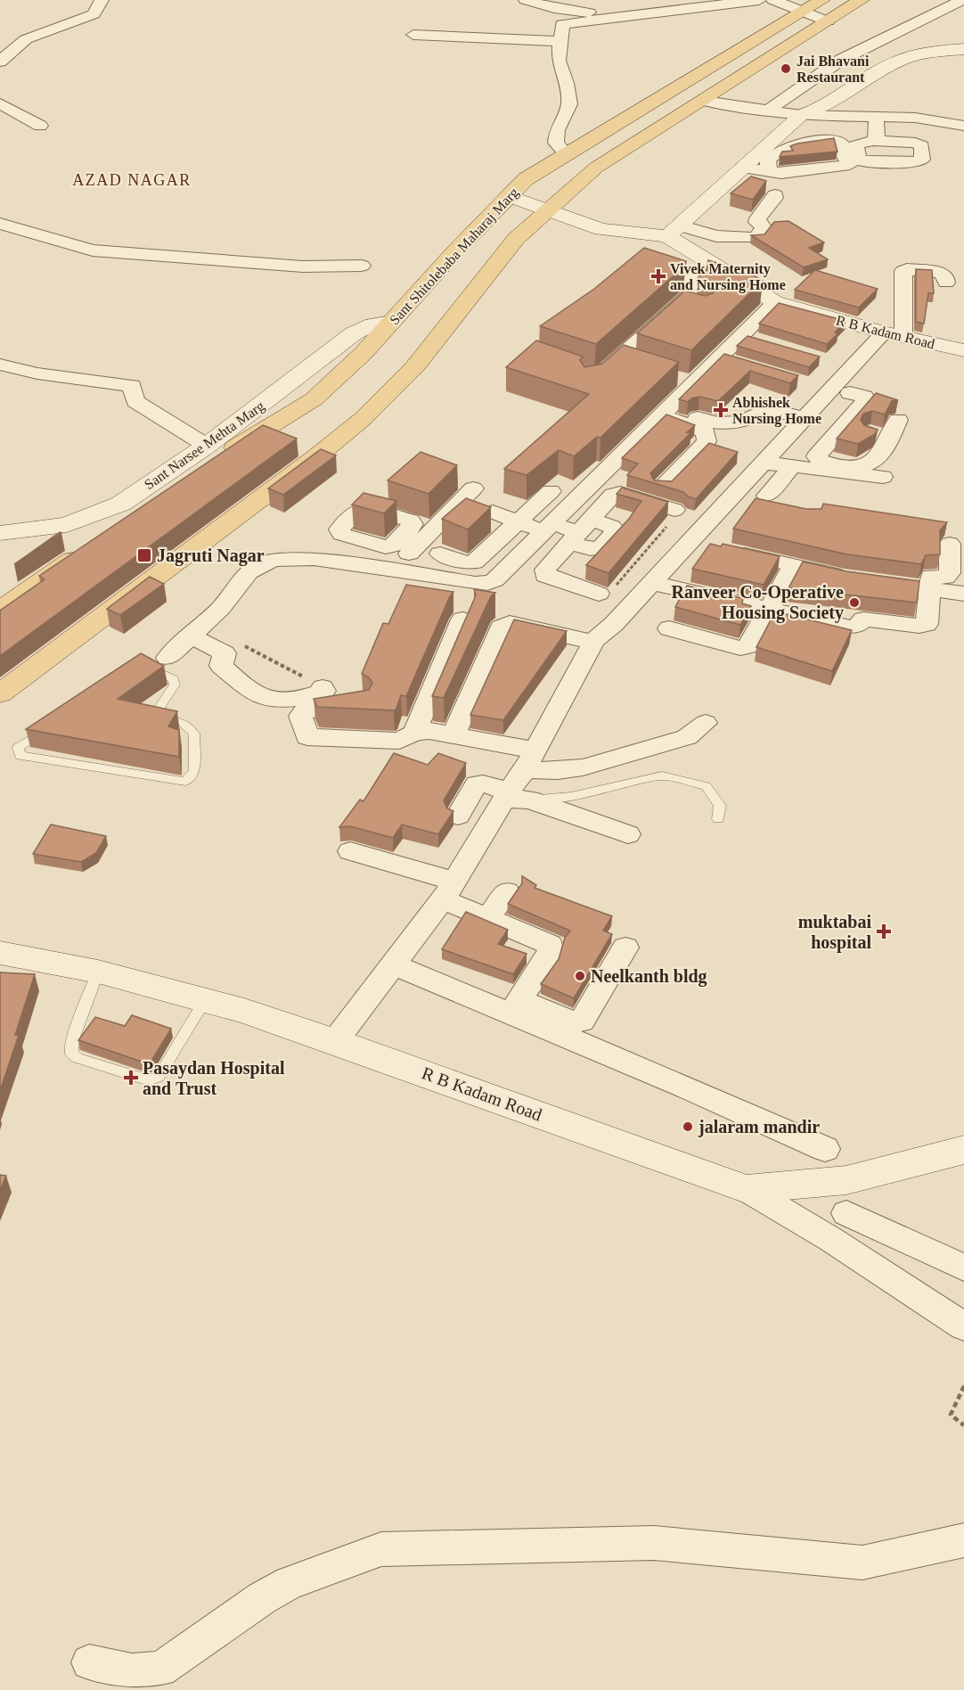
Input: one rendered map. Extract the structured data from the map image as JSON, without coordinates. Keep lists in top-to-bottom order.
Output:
{
  "streets": {
    "main road": ["Sant Shitolebaba Maharaj Marg"],
    "street": ["R B Kadam Road", "Sant Narsee Mehta Marg"]
  },
  "crossings": [
    ["Sant Shitolebaba Maharaj Marg", "Sant Narsee Mehta Marg"]
  ],
  "districts": ["AZAD NAGAR"],
  "places": {
    "other": [
      "Jai Bhavani Restaurant",
      "Ranveer Co-Operative Housing Society",
      "Neelkanth bldg",
      "jalaram mandir"
    ],
    "health": [
      "Vivek Maternity and Nursing Home",
      "Abhishek Nursing Home",
      "muktabai hospital",
      "Pasaydan Hospital and Trust"
    ],
    "transit": ["Jagruti Nagar"]
  }
}
